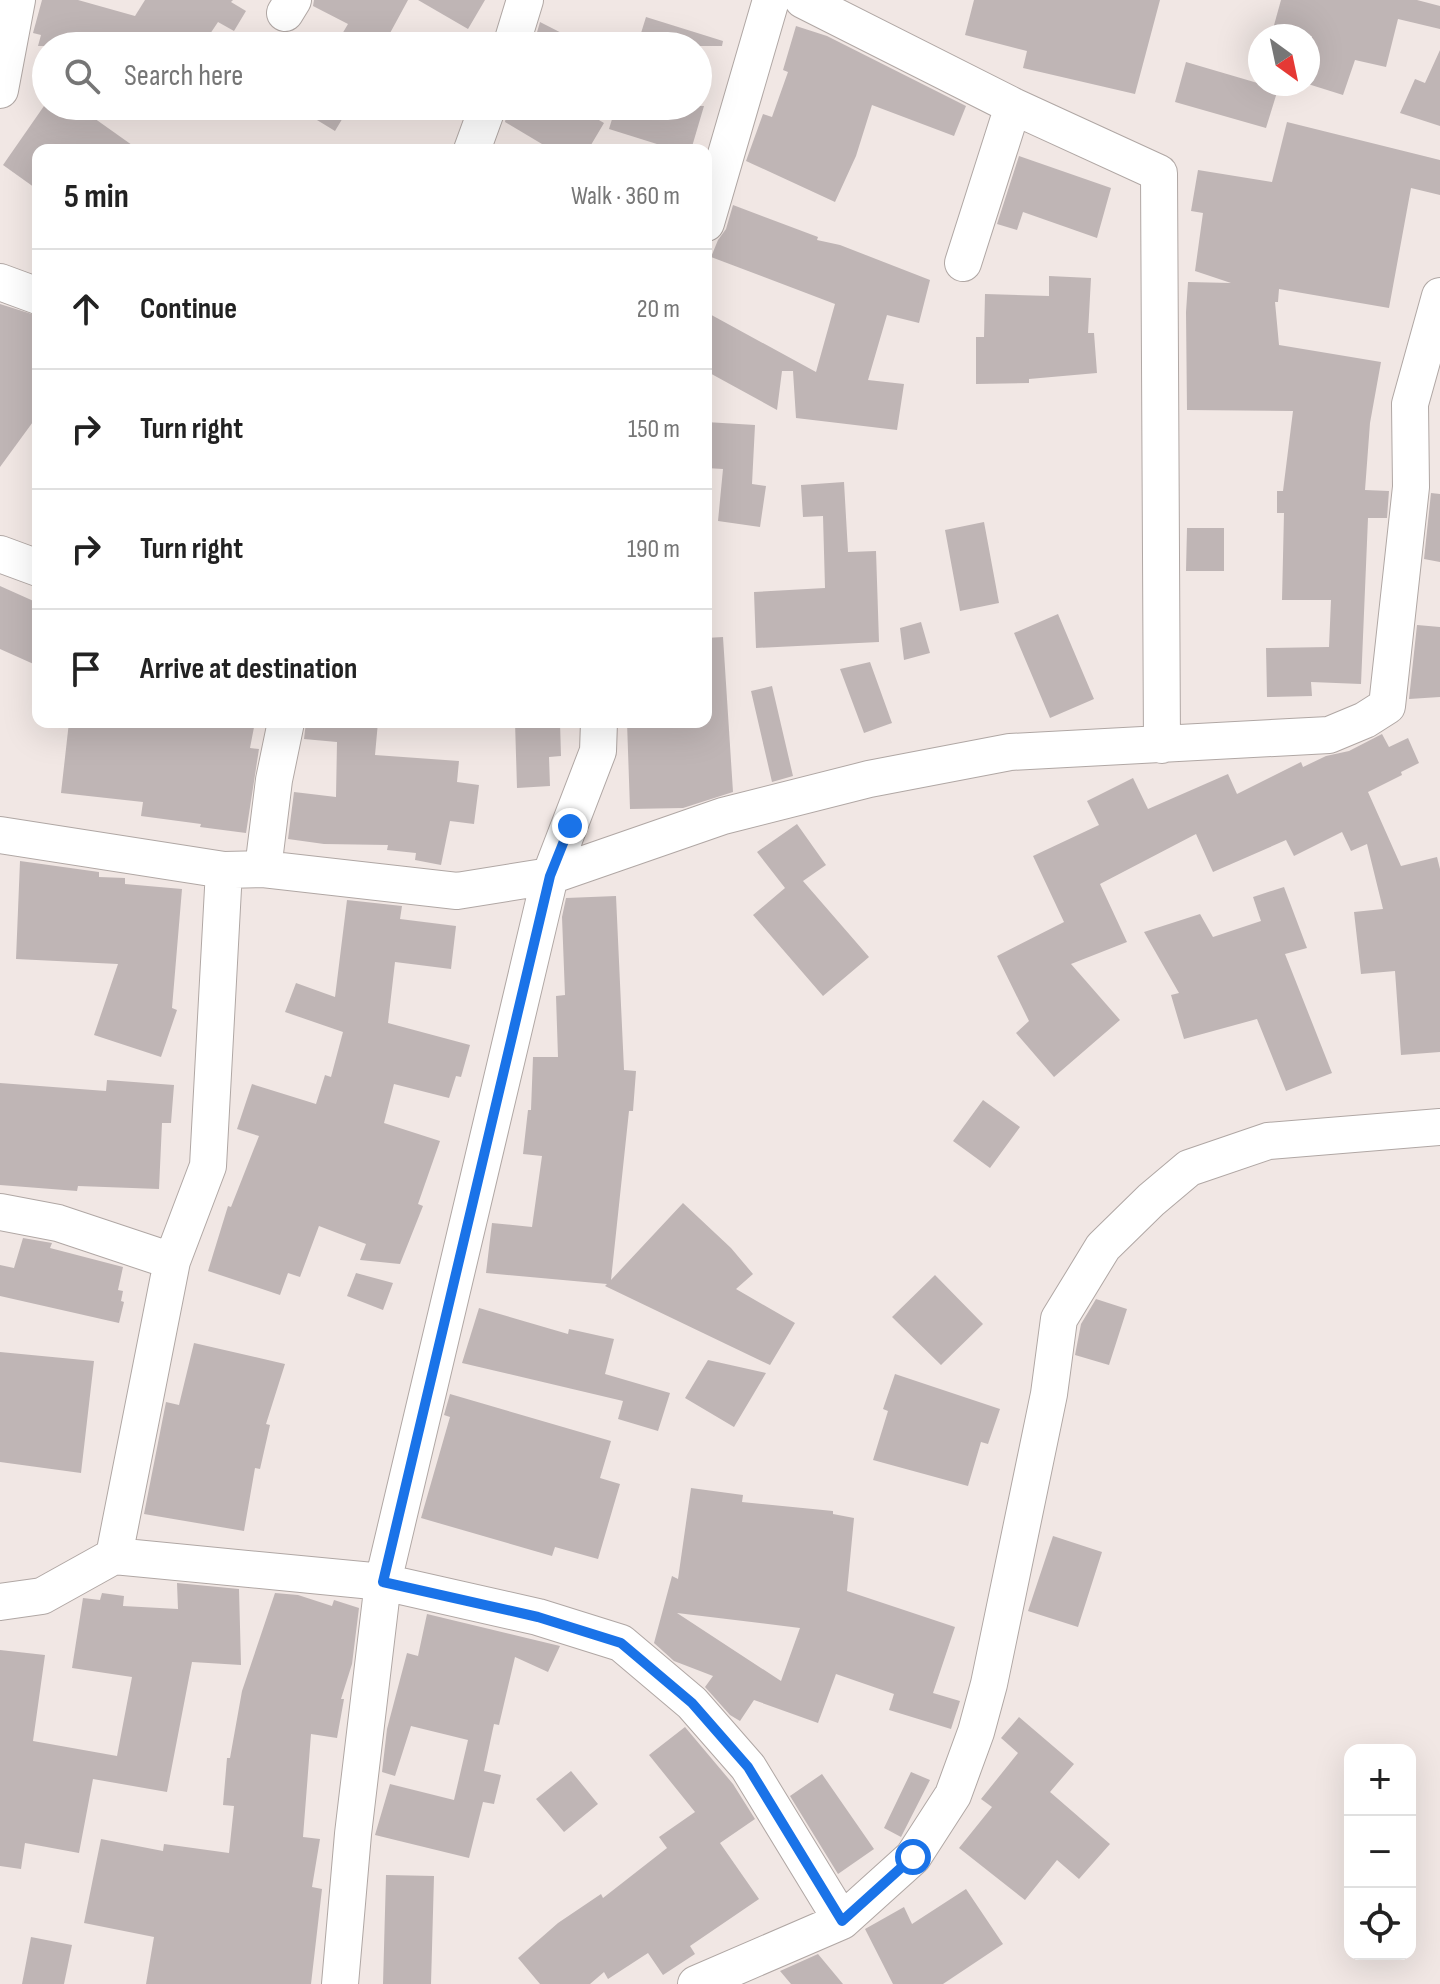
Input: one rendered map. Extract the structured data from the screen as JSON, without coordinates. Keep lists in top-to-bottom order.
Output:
{
  "north": "bottom right",
  "page": {
    "search": "Search here",
    "heading": ["5 min", "Walk · 360 m"],
    "list": [
      ["Continue", "20 m"],
      ["Turn right", "150 m"],
      ["Turn right", "190 m"],
      "Arrive at destination"
    ],
    "map_buttons": ["+", "−"]
  }
}
